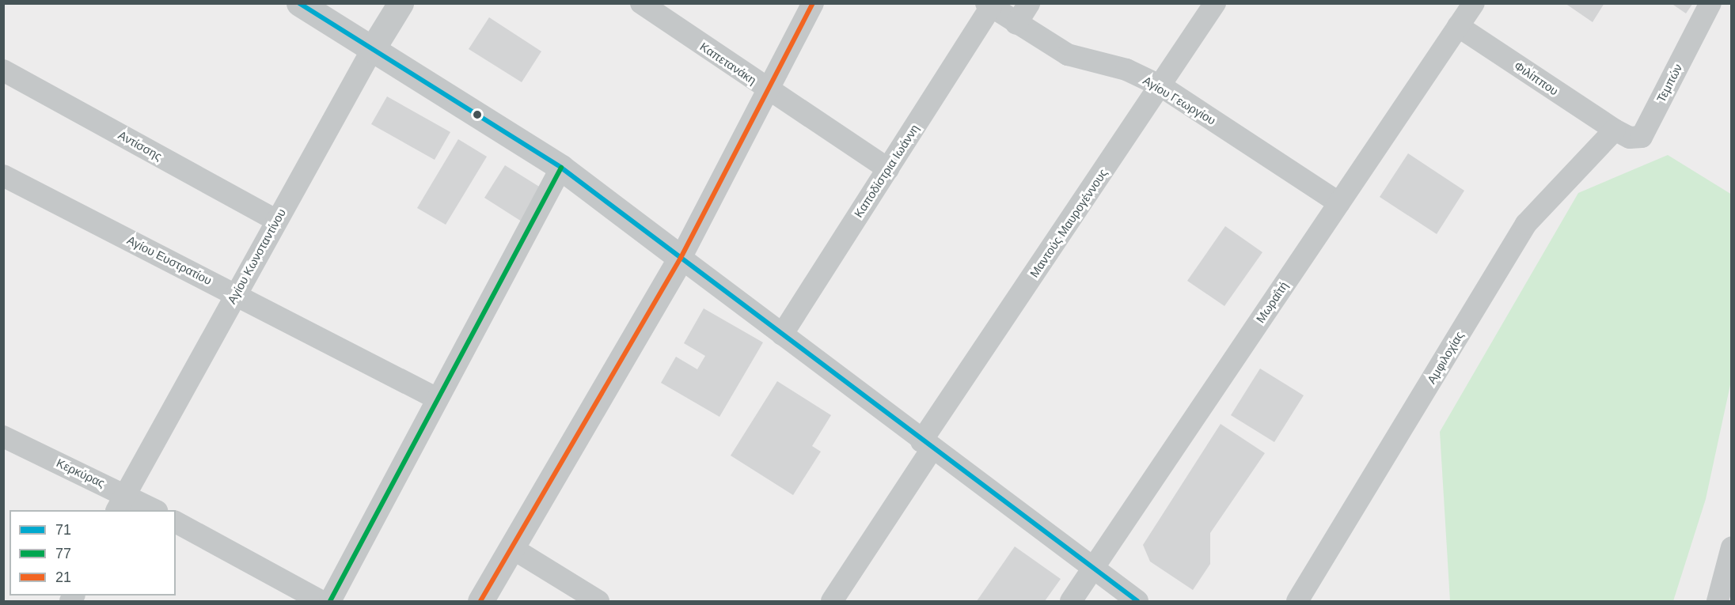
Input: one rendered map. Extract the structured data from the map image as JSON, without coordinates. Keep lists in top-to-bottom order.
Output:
{
  "streets": {
    "street": [
      "Καπετανάκη",
      "Φιλίππου",
      "Τεμπών",
      "Αγίου Γεωργίου",
      "Αντίσσης",
      "Καποδίστρια Ιωάννη",
      "Μαντούς Μαυρογέννους",
      "Αγίου Κωνσταντίνου",
      "Αγίου Ευστρατίου",
      "Μωραΐτή",
      "Αμφιλοχίας",
      "Κερκύρας"
    ]
  },
  "crossings": [
    ["Καπετανάκη", "Καποδίστρια Ιωάννη"],
    ["Φιλίππου", "Τεμπών"],
    ["Φιλίππου", "Μωραΐτή"],
    ["Φιλίππου", "Αμφιλοχίας"],
    ["Τεμπών", "Αμφιλοχίας"],
    ["Αγίου Γεωργίου", "Καποδίστρια Ιωάννη"],
    ["Αγίου Γεωργίου", "Μαντούς Μαυρογέννους"],
    ["Αγίου Γεωργίου", "Μωραΐτή"],
    ["Αντίσσης", "Αγίου Κωνσταντίνου"],
    ["Αγίου Κωνσταντίνου", "Αγίου Ευστρατίου"],
    ["Αγίου Κωνσταντίνου", "Κερκύρας"]
  ],
  "lines": ["transit line 71", "transit line 21", "transit line 77"],
  "legend": ["71", "77", "21"]
}
